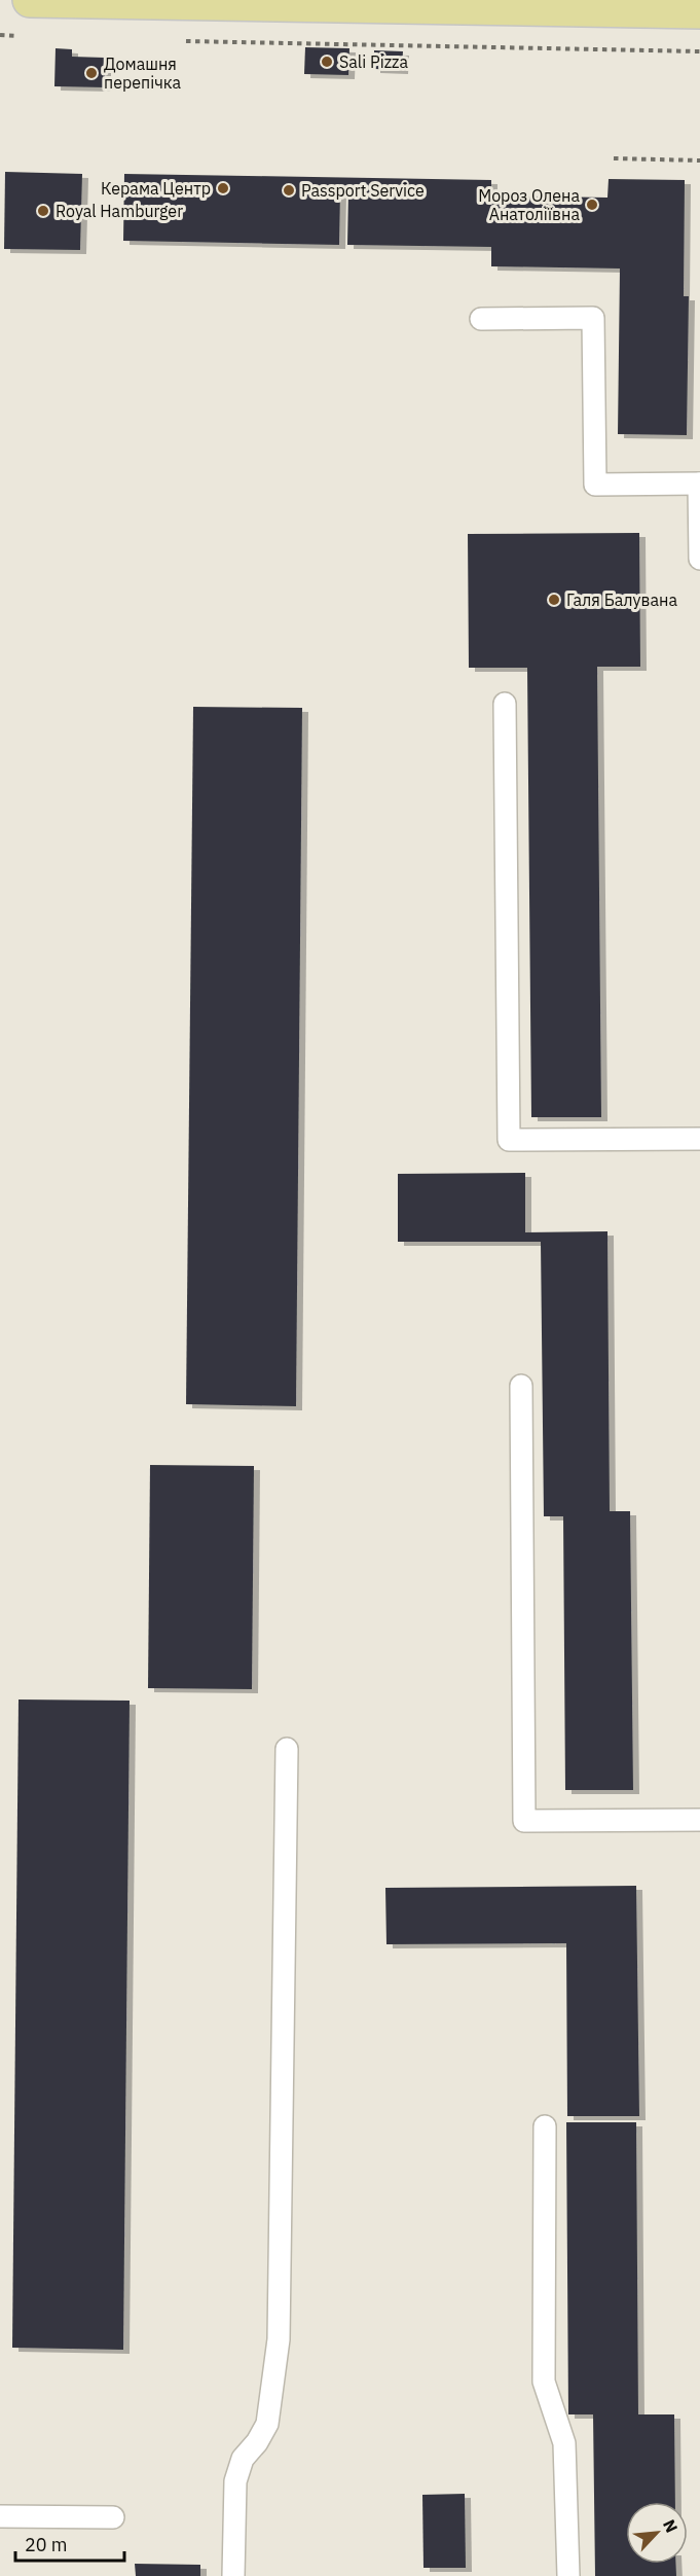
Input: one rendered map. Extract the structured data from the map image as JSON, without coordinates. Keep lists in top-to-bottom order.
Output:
{
  "places": [
    "Sali Pizza",
    "Домашня перепічка",
    "Керама Центр",
    "Passport Service",
    "Мороз Олена Анатоліївна",
    "Royal Hamburger",
    "Галя Балувана"
  ],
  "scale_bar": "20 m",
  "north": "top right"
}
